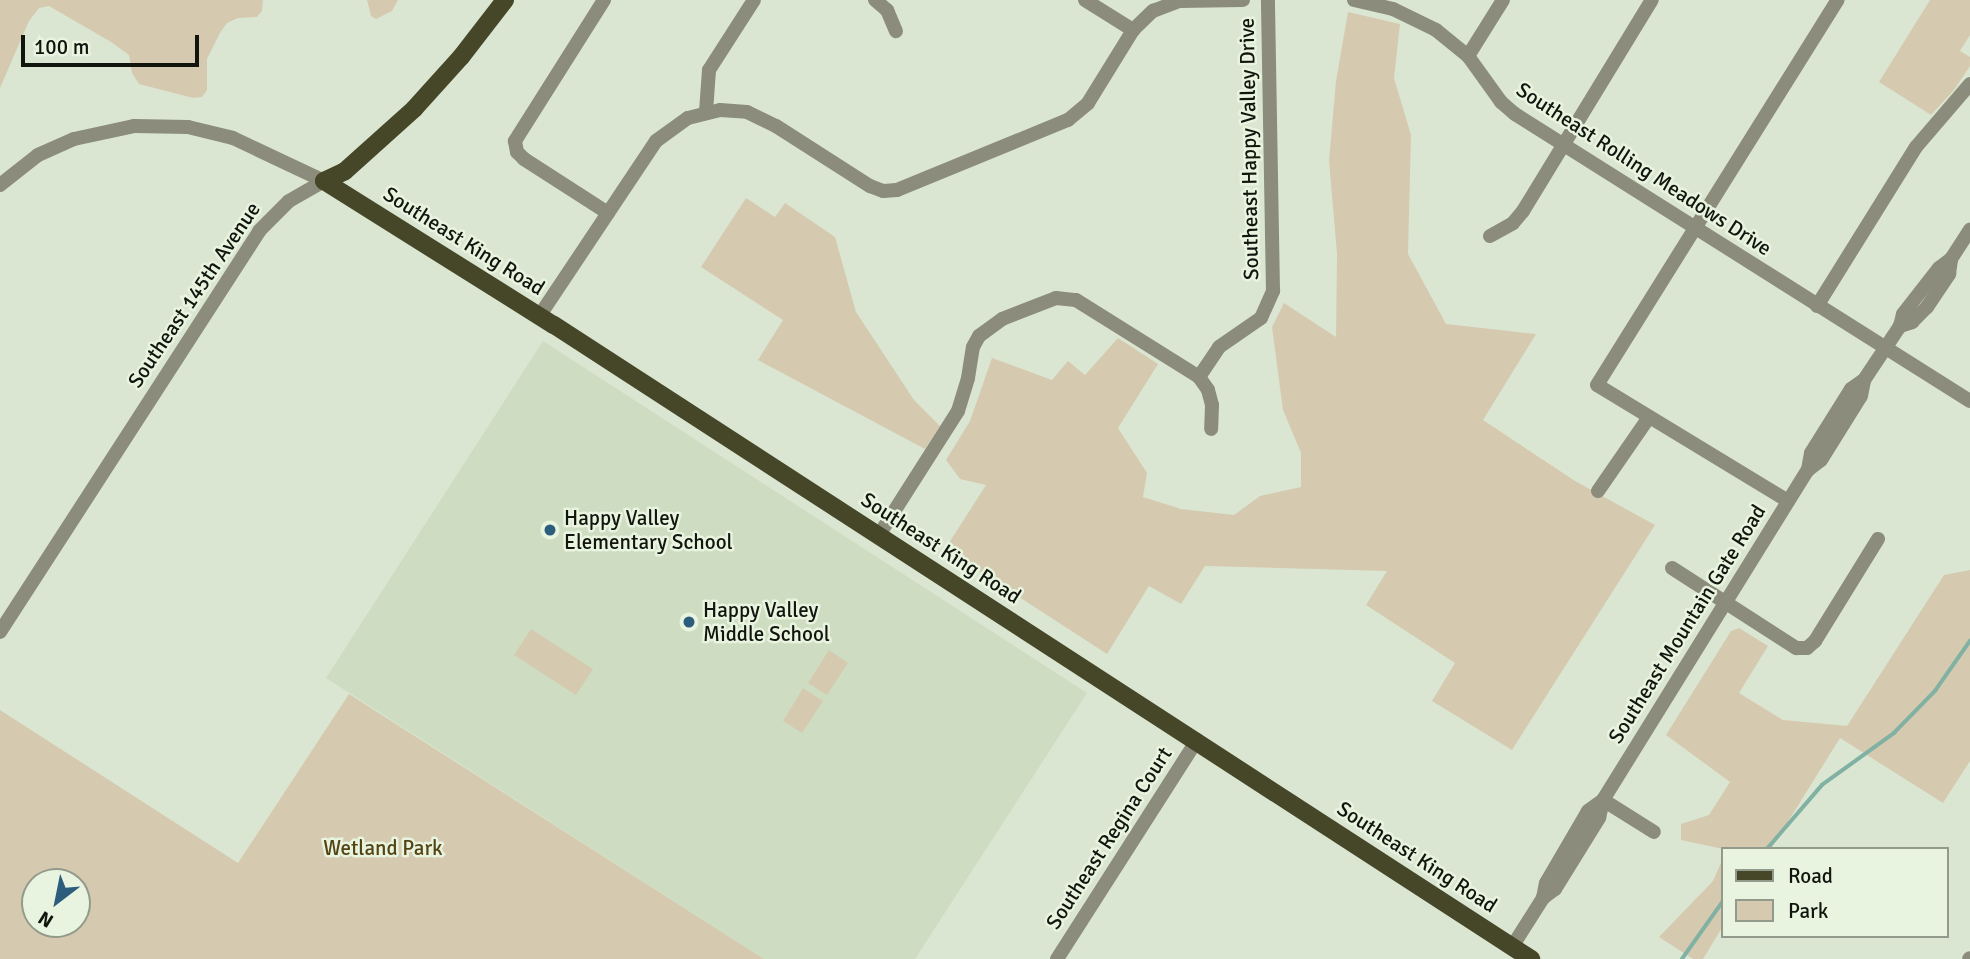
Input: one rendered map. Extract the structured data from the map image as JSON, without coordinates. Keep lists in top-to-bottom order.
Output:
{
  "streets": {
    "main road": ["Southeast King Road", "Southeast 145th Avenue"],
    "street": [
      "Southeast Happy Valley Drive",
      "Southeast Rolling Meadows Drive",
      "Southeast Mountain Gate Road",
      "Southeast Regina Court"
    ]
  },
  "crossings": [
    ["Southeast Rolling Meadows Drive", "Southeast Mountain Gate Road"],
    ["Southeast King Road", "Southeast 145th Avenue"],
    ["Southeast King Road", "Southeast Mountain Gate Road"],
    ["Southeast King Road", "Southeast Regina Court"]
  ],
  "parks": ["Wetland Park"],
  "places": ["Happy Valley Elementary School", "Happy Valley Middle School"],
  "legend": ["Road", "Park"],
  "scale_bar": "100 m",
  "north": "bottom left"
}
